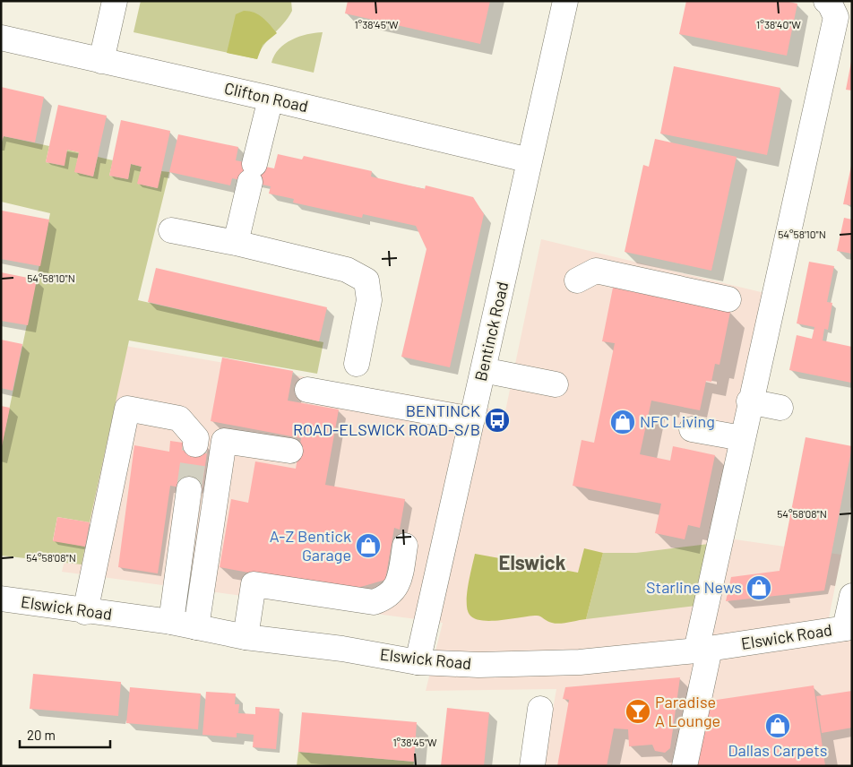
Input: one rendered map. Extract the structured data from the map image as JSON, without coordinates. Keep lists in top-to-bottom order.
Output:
{
  "streets": {
    "street": ["Clifton Road", "Bentinck Road", "Elswick Road"]
  },
  "crossings": [
    ["Clifton Road", "Bentinck Road"],
    ["Bentinck Road", "Elswick Road"]
  ],
  "districts": ["Elswick"],
  "places": {
    "bus stop": ["BENTINCK ROAD-ELSWICK ROAD-S/B"],
    "shop": [
      "NFC Living",
      "A-Z Bentick Garage",
      "Starline News",
      "Dallas Carpets"
    ],
    "bar": ["Paradise A Lounge"]
  },
  "scale_bar": "20 m",
  "coordinates": [
    "1°38'45\"W",
    "1°38'40\"W",
    "54°58'10\"N",
    "54°58'08\"N"
  ]
}
